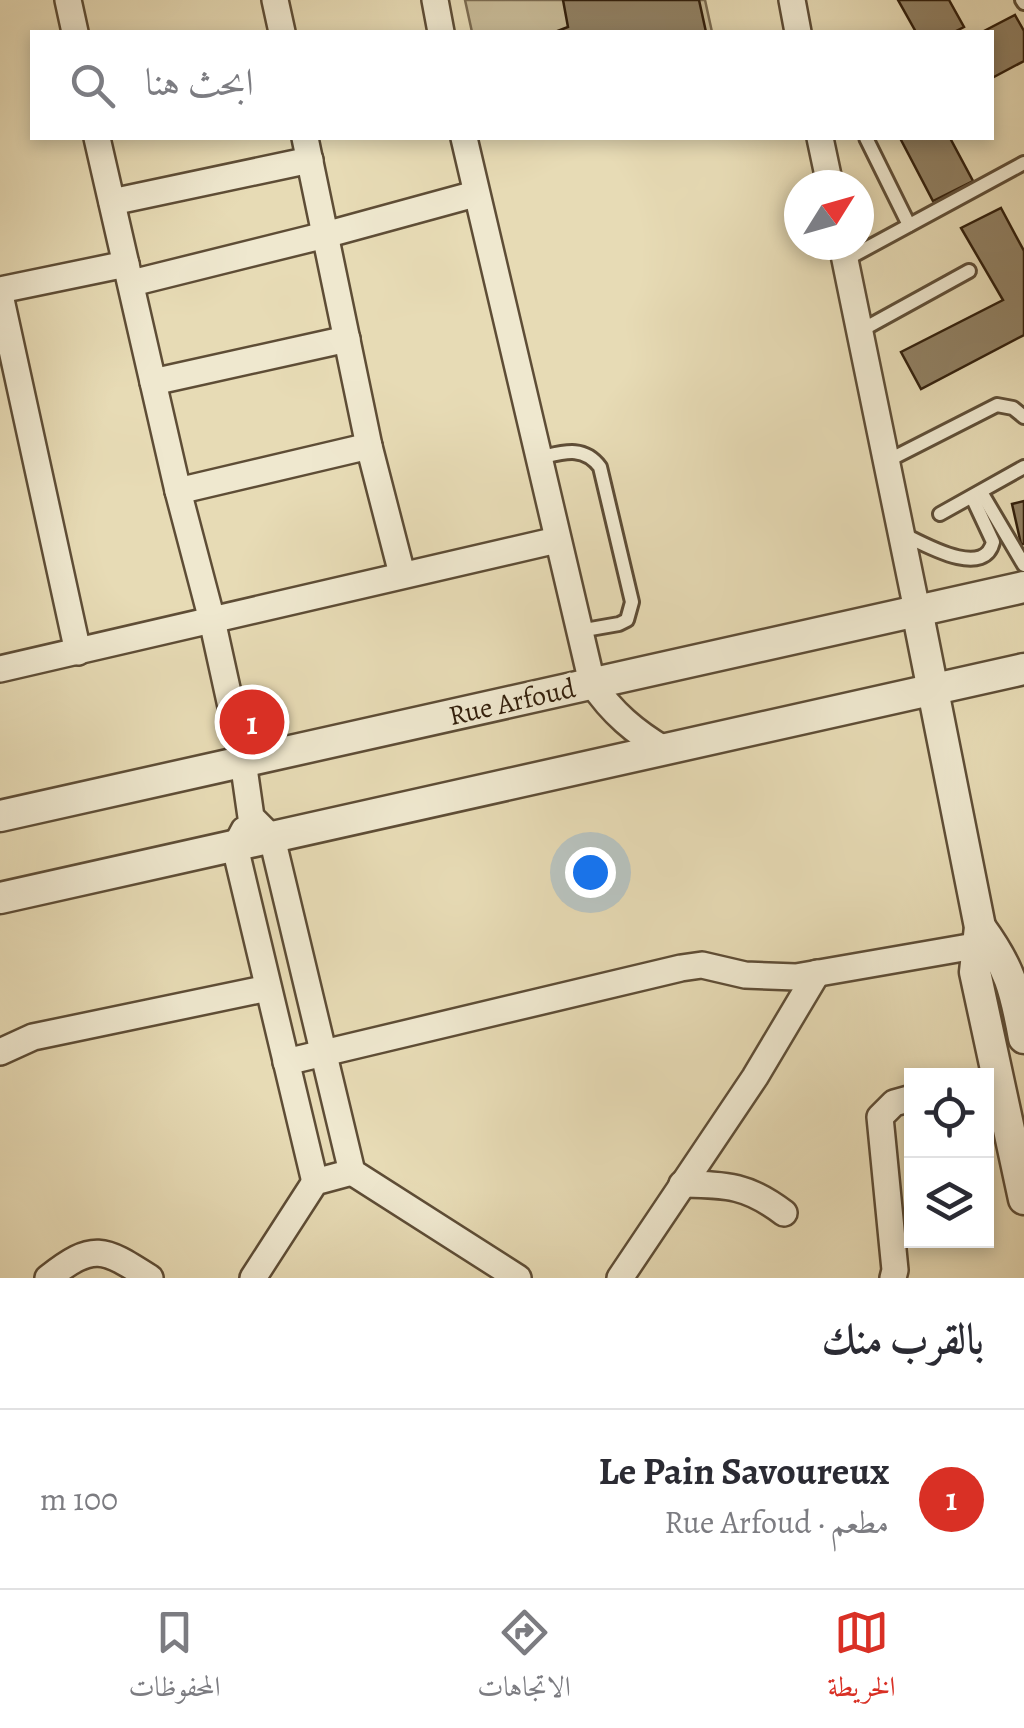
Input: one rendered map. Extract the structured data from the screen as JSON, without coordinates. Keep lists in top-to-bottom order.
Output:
{
  "streets": {
    "street": ["Rue Arfoud"]
  },
  "north": "top right",
  "page": {
    "search": "ابحث هنا",
    "pins": "1",
    "heading": "بالقرب منك",
    "list": [
      {
        "mark": "1",
        "name": "Le Pain Savoureux",
        "note": "مطعم · Rue Arfoud",
        "value": "100 m"
      }
    ],
    "nav": ["الخريطة", "الاتجاهات", "المحفوظات"]
  }
}
